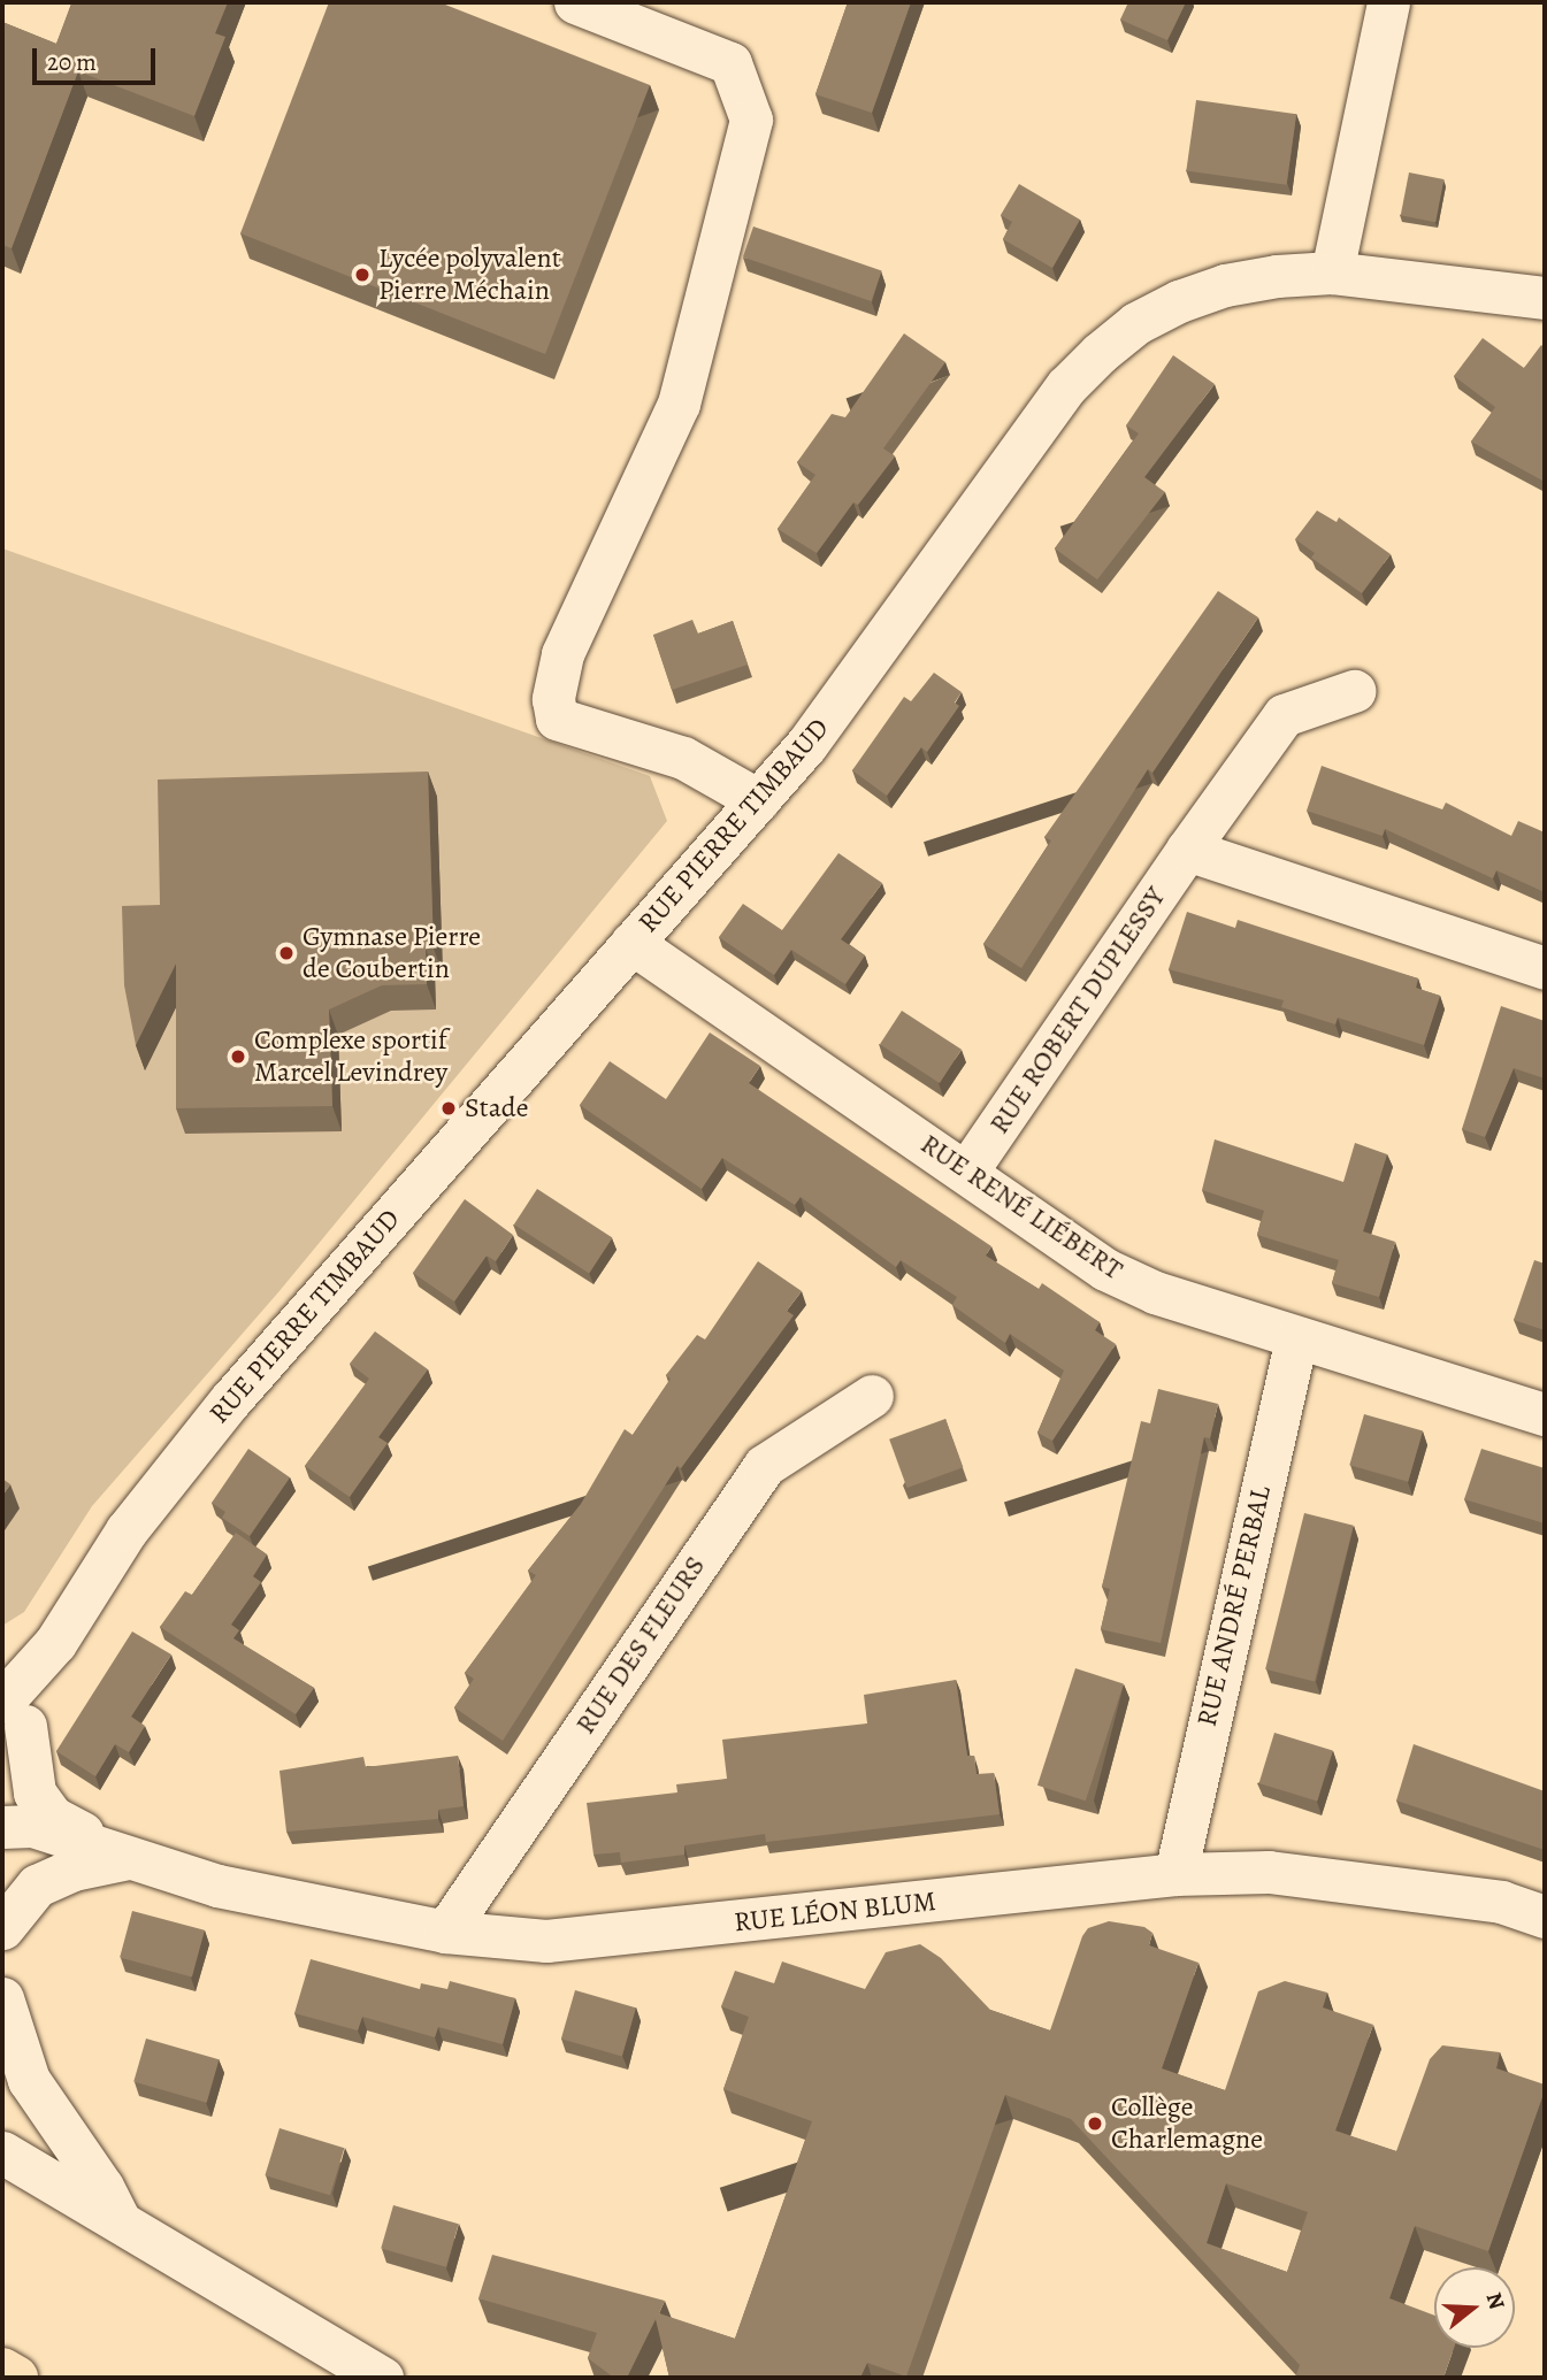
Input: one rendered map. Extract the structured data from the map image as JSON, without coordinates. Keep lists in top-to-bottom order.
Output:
{
  "streets": {
    "street": [
      "RUE PIERRE TIMBAUD",
      "RUE ROBERT DUPLESSY",
      "RUE RENÉ LIÉBERT",
      "RUE ANDRÉ PERBAL",
      "RUE DES FLEURS",
      "RUE LÉON BLUM"
    ]
  },
  "crossings": [
    ["RUE PIERRE TIMBAUD", "RUE RENÉ LIÉBERT"],
    ["RUE PIERRE TIMBAUD", "RUE LÉON BLUM"],
    ["RUE ROBERT DUPLESSY", "RUE RENÉ LIÉBERT"],
    ["RUE RENÉ LIÉBERT", "RUE ANDRÉ PERBAL"],
    ["RUE ANDRÉ PERBAL", "RUE LÉON BLUM"],
    ["RUE DES FLEURS", "RUE LÉON BLUM"]
  ],
  "places": [
    "Lycée polyvalent Pierre Méchain",
    "Gymnase Pierre de Coubertin",
    "Complexe sportif Marcel Levindrey",
    "Stade",
    "Collège Charlemagne"
  ],
  "scale_bar": "20 m",
  "north": "right"
}
